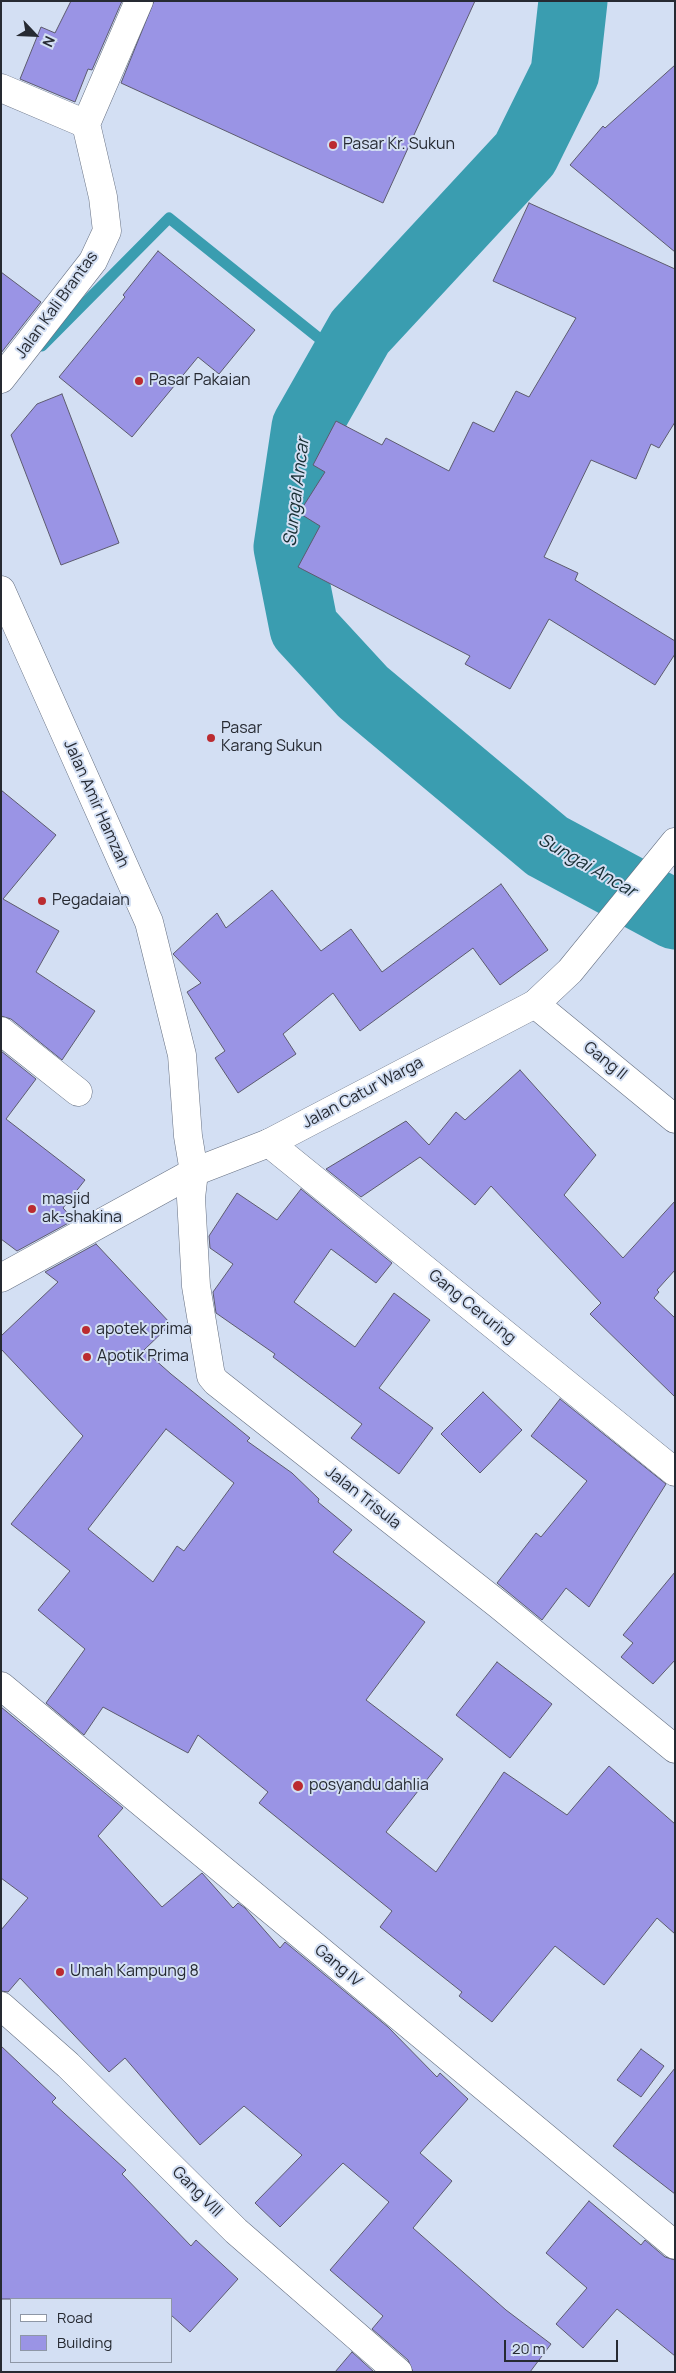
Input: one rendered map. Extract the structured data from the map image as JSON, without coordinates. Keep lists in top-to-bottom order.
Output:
{
  "streets": {
    "street": [
      "Jalan Kali Brantas",
      "Jalan Amir Hamzah",
      "Gang II",
      "Jalan Catur Warga",
      "Gang Ceruring",
      "Jalan Trisula",
      "Gang IV",
      "Gang VIII"
    ]
  },
  "crossings": [
    ["Jalan Amir Hamzah", "Jalan Catur Warga"],
    ["Jalan Amir Hamzah", "Jalan Trisula"],
    ["Gang II", "Jalan Catur Warga"],
    ["Jalan Catur Warga", "Gang Ceruring"],
    ["Jalan Catur Warga", "Jalan Trisula"]
  ],
  "water": ["Sungai Ancar"],
  "places": [
    "Pasar Kr. Sukun",
    "Pasar Pakaian",
    "Pasar Karang Sukun",
    "Pegadaian",
    "masjid ak-shakina",
    "apotek prima",
    "Apotik Prima",
    "posyandu dahlia",
    "Umah Kampung 8"
  ],
  "legend": ["Road", "Building"],
  "scale_bar": "20 m",
  "north": "bottom right"
}
